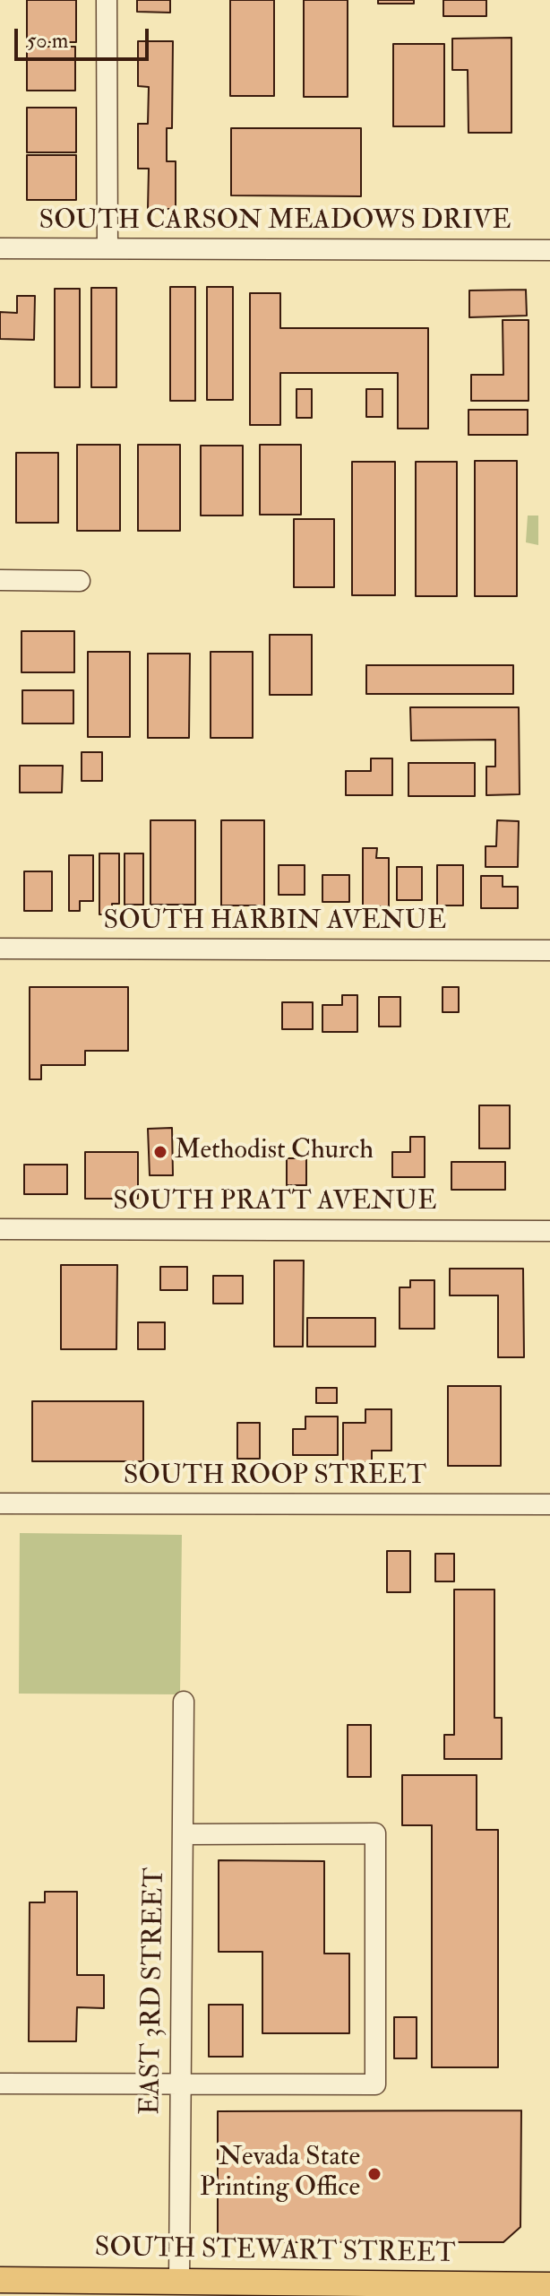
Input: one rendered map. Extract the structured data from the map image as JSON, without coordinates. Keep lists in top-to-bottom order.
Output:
{
  "streets": {
    "main road": ["SOUTH STEWART STREET"],
    "street": [
      "SOUTH CARSON MEADOWS DRIVE",
      "SOUTH HARBIN AVENUE",
      "SOUTH PRATT AVENUE",
      "SOUTH ROOP STREET",
      "EAST 3RD STREET"
    ]
  },
  "crossings": [
    ["EAST 3RD STREET", "SOUTH STEWART STREET"]
  ],
  "places": ["Methodist Church", "Nevada State Printing Office"],
  "scale_bar": "50 m"
}
